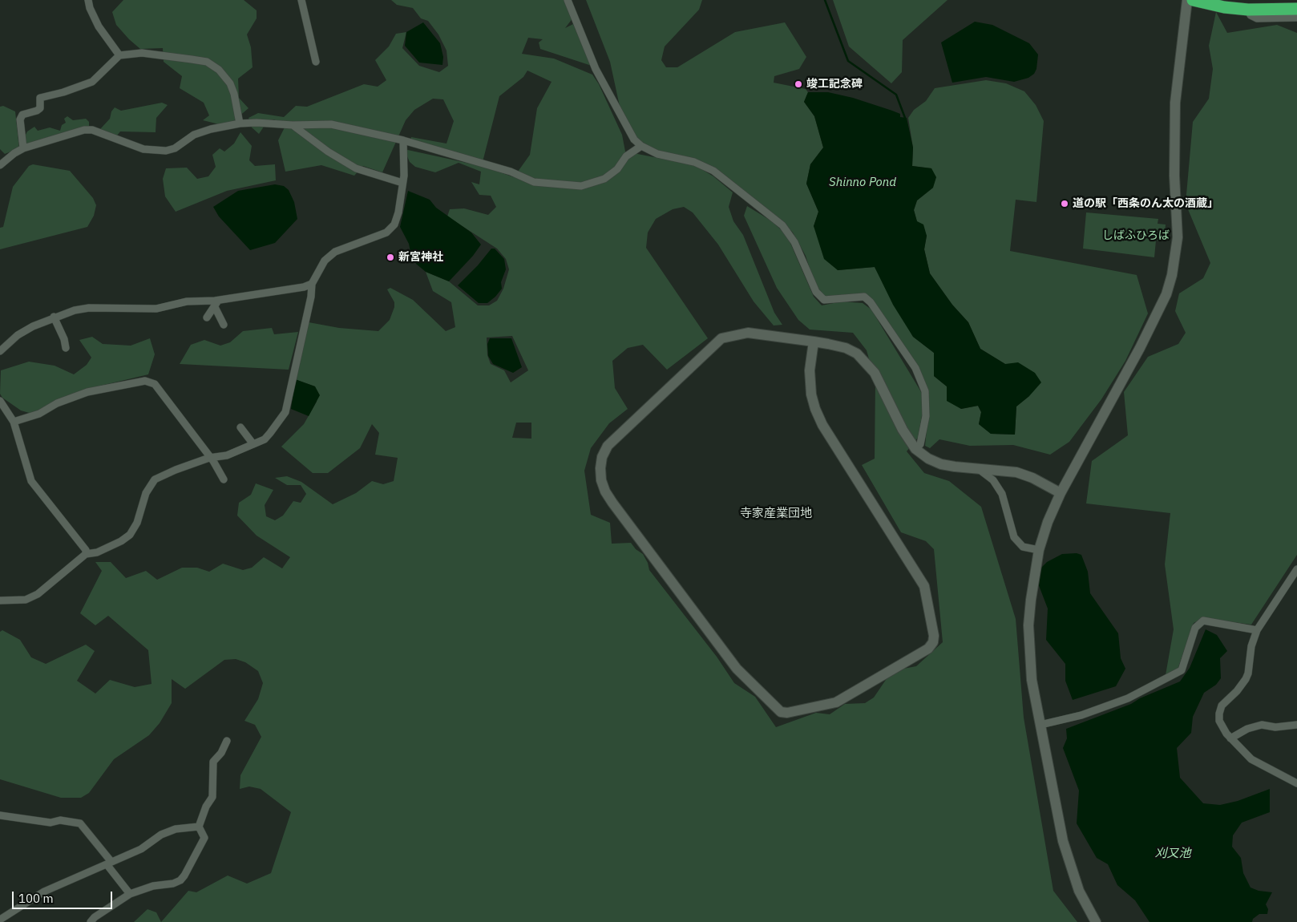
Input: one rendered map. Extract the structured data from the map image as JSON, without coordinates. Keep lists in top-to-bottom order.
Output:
{
  "districts": ["寺家産業団地"],
  "water": ["Shinno Pond", "刈又池"],
  "parks": ["しばふひろば"],
  "places": ["竣工記念碑", "道の駅「西条のん太の酒蔵」", "新宮神社"],
  "scale_bar": "100 m"
}
